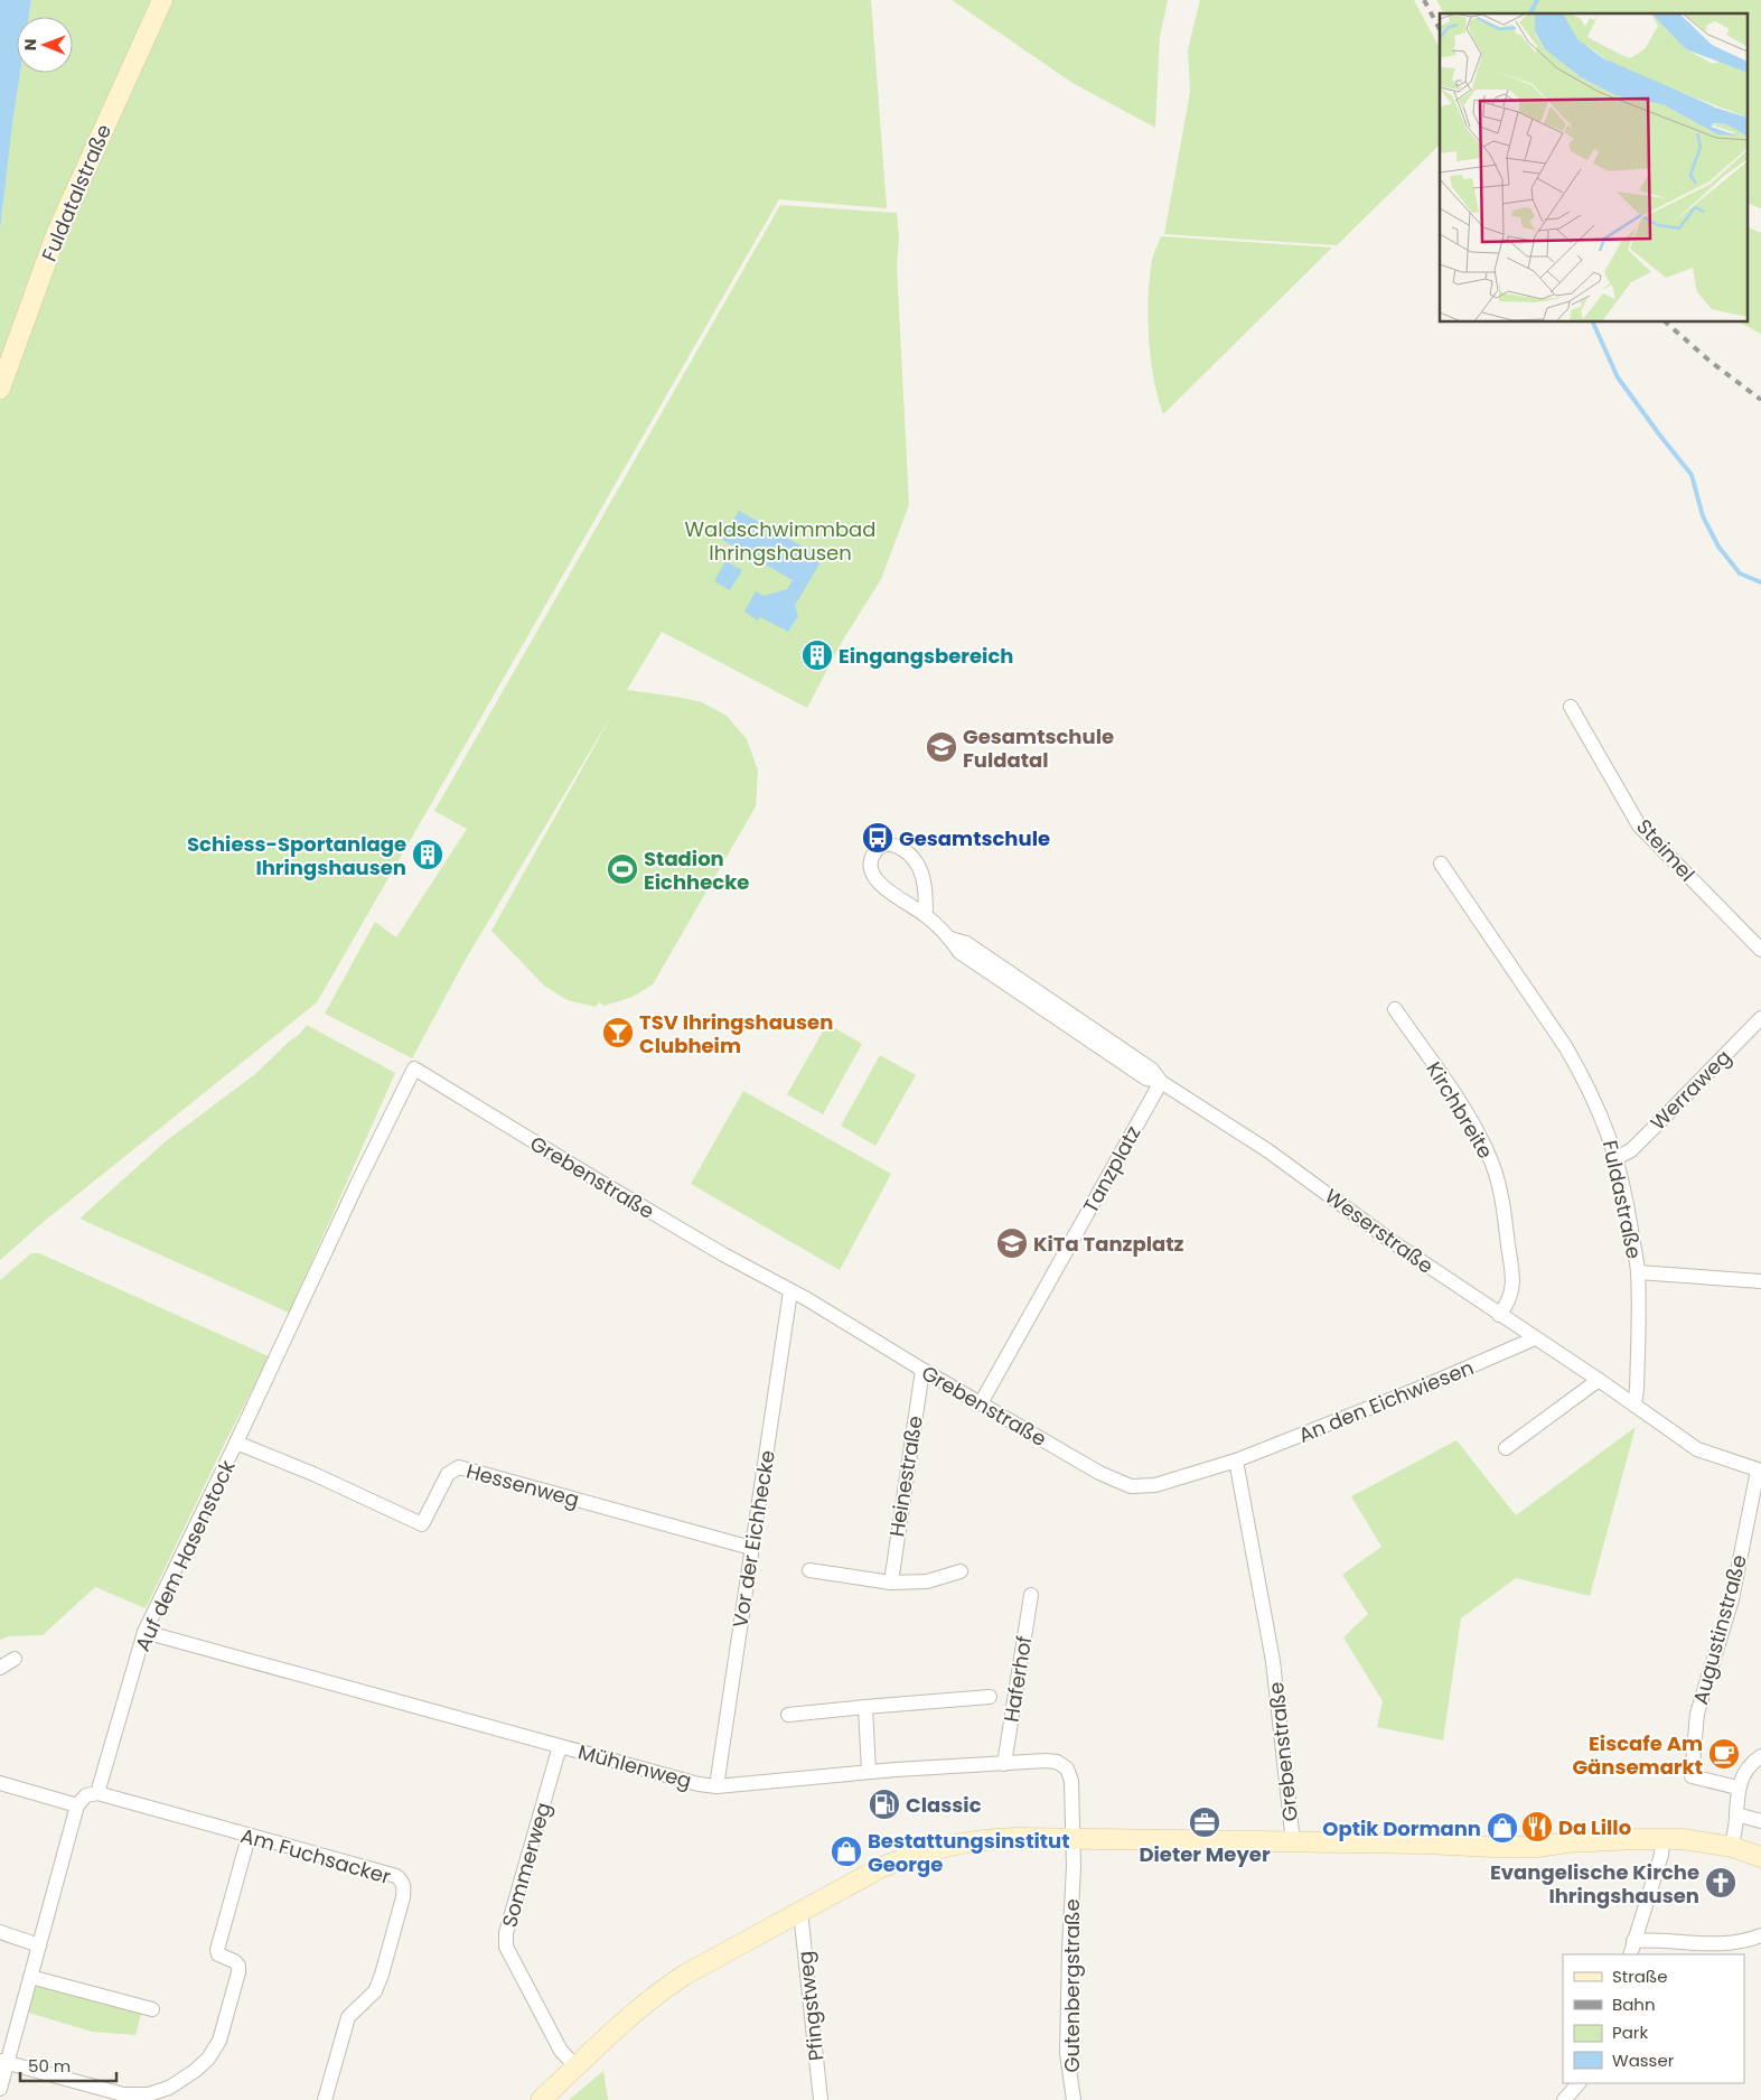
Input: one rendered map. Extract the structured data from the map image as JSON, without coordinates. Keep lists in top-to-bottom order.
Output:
{
  "streets": {
    "street": [
      "Fuldatalstraße",
      "Steimel",
      "Werraweg",
      "Kirchbreite",
      "Tanzplatz",
      "Grebenstraße",
      "Fuldastraße",
      "Weserstraße",
      "An den Eichwiesen",
      "Heinestraße",
      "Hessenweg",
      "Vor der Eichhecke",
      "Auf dem Hasenstock",
      "Augustinstraße",
      "Haferhof",
      "Mühlenweg",
      "Am Fuchsacker",
      "Sommerweg",
      "Gutenbergstraße",
      "Pfingstweg"
    ]
  },
  "crossings": [
    ["Werraweg", "Fuldastraße"],
    ["Kirchbreite", "Weserstraße"],
    ["Tanzplatz", "Grebenstraße"],
    ["Tanzplatz", "Weserstraße"],
    ["Grebenstraße", "An den Eichwiesen"],
    ["Grebenstraße", "Heinestraße"],
    ["Grebenstraße", "Vor der Eichhecke"],
    ["Grebenstraße", "Auf dem Hasenstock"],
    ["Fuldastraße", "Weserstraße"],
    ["Weserstraße", "An den Eichwiesen"],
    ["Hessenweg", "Vor der Eichhecke"],
    ["Hessenweg", "Auf dem Hasenstock"],
    ["Vor der Eichhecke", "Mühlenweg"],
    ["Auf dem Hasenstock", "Mühlenweg"],
    ["Auf dem Hasenstock", "Am Fuchsacker"],
    ["Haferhof", "Mühlenweg"],
    ["Mühlenweg", "Sommerweg"],
    ["Mühlenweg", "Gutenbergstraße"]
  ],
  "parks": ["Waldschwimmbad Ihringshausen"],
  "places": {
    "building": ["Eingangsbereich", "Schiess-Sportanlage Ihringshausen"],
    "school or university": ["Gesamtschule Fuldatal", "KiTa Tanzplatz"],
    "bus stop": ["Gesamtschule"],
    "sports": ["Stadion Eichhecke"],
    "bar": ["TSV Ihringshausen Clubheim"],
    "cafe": ["Eiscafe Am Gänsemarkt"],
    "fuel station": ["Classic"],
    "office": ["Dieter Meyer"],
    "restaurant": ["Da Lillo"],
    "shop": ["Optik Dormann", "Bestattungsinstitut George"],
    "church": ["Evangelische Kirche Ihringshausen"]
  },
  "legend": [
    "Straße",
    "Bahn",
    "Park",
    "Wasser"
  ],
  "scale_bar": "50 m",
  "north": "left"
}
